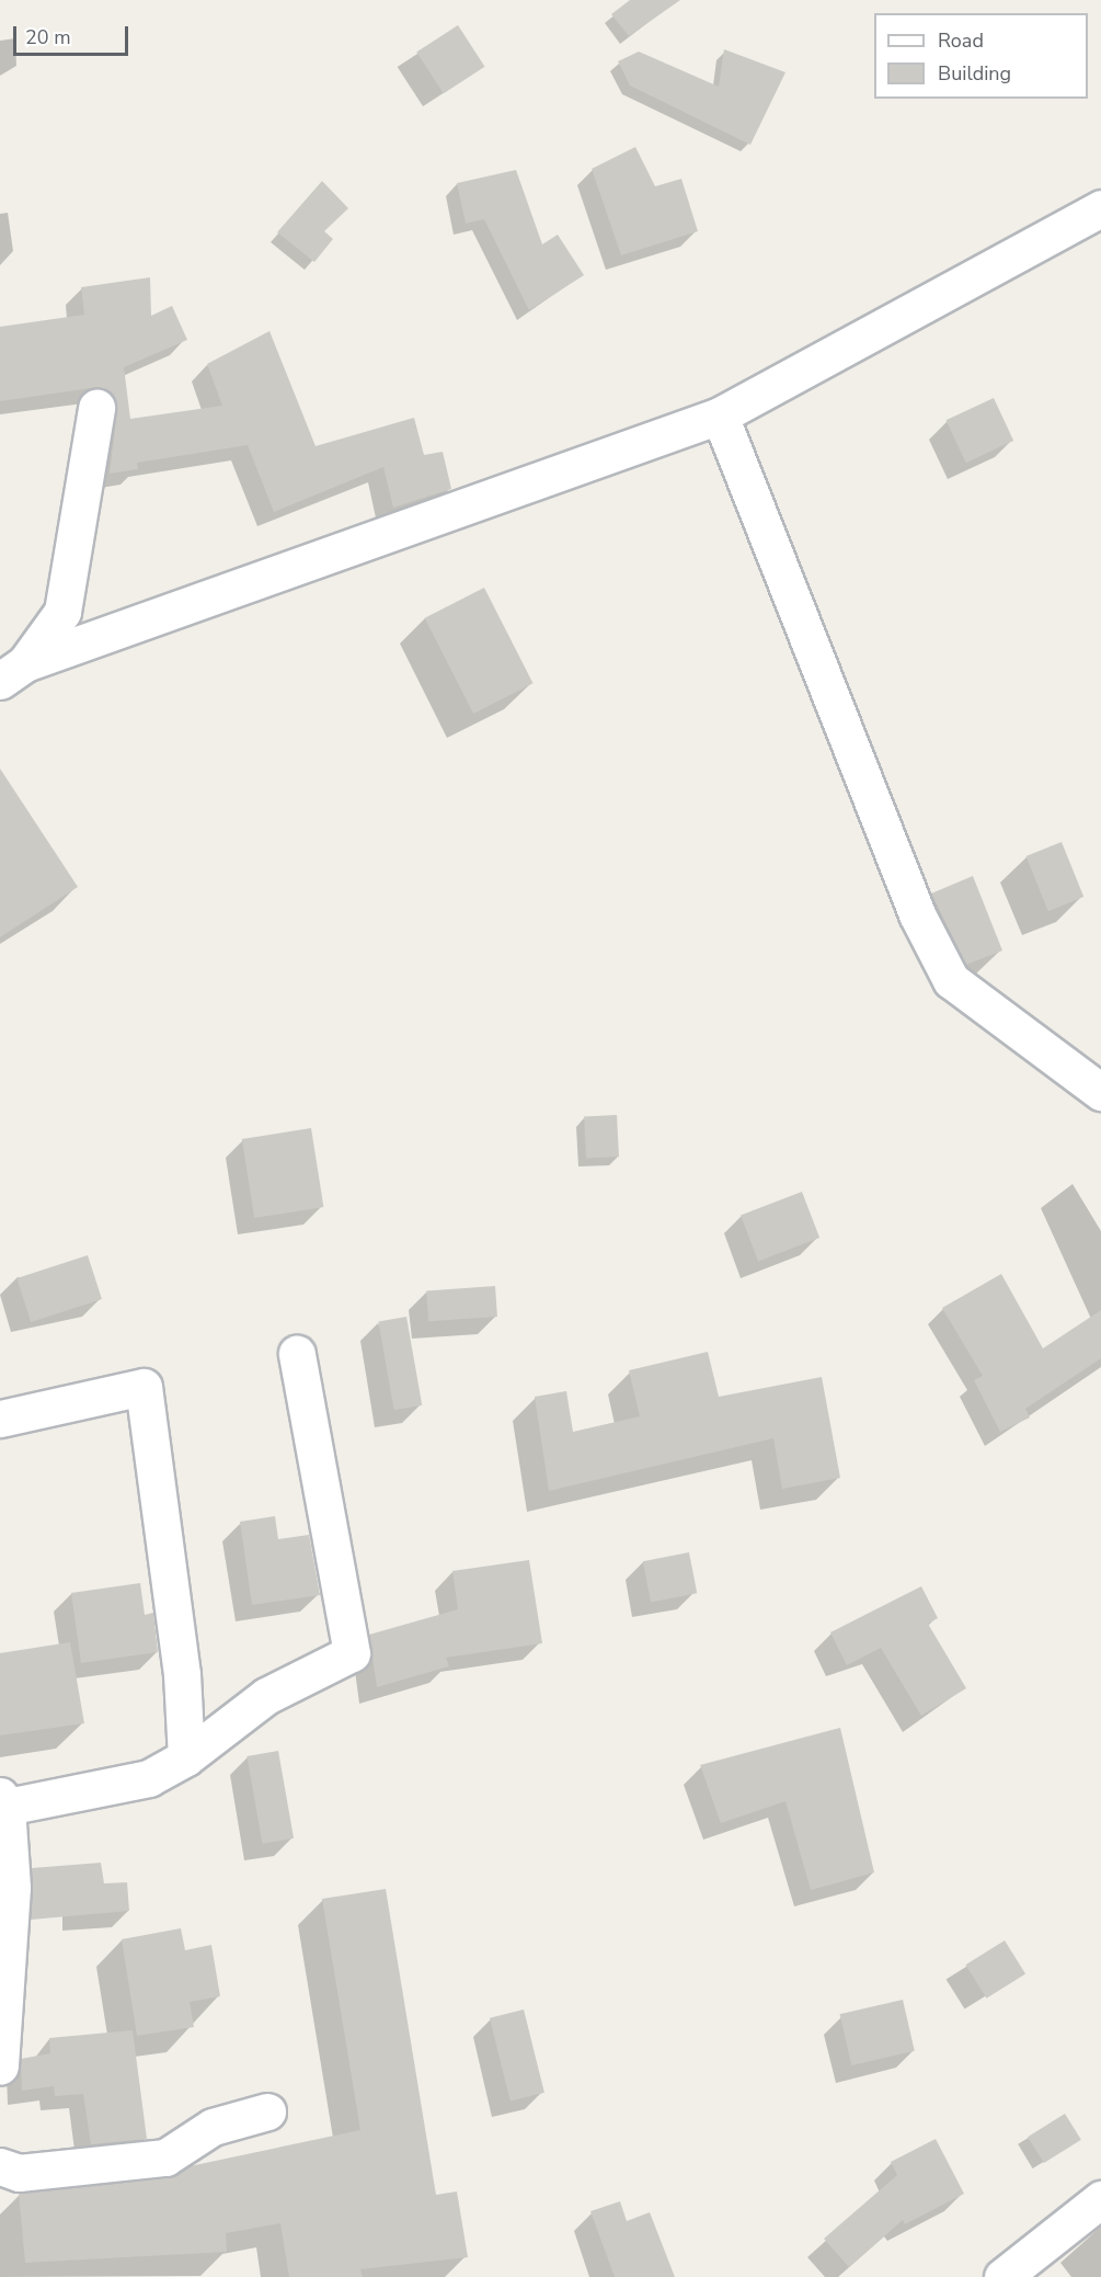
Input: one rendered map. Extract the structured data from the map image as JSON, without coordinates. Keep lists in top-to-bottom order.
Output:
{
  "legend": ["Road", "Building"],
  "scale_bar": "20 m"
}
